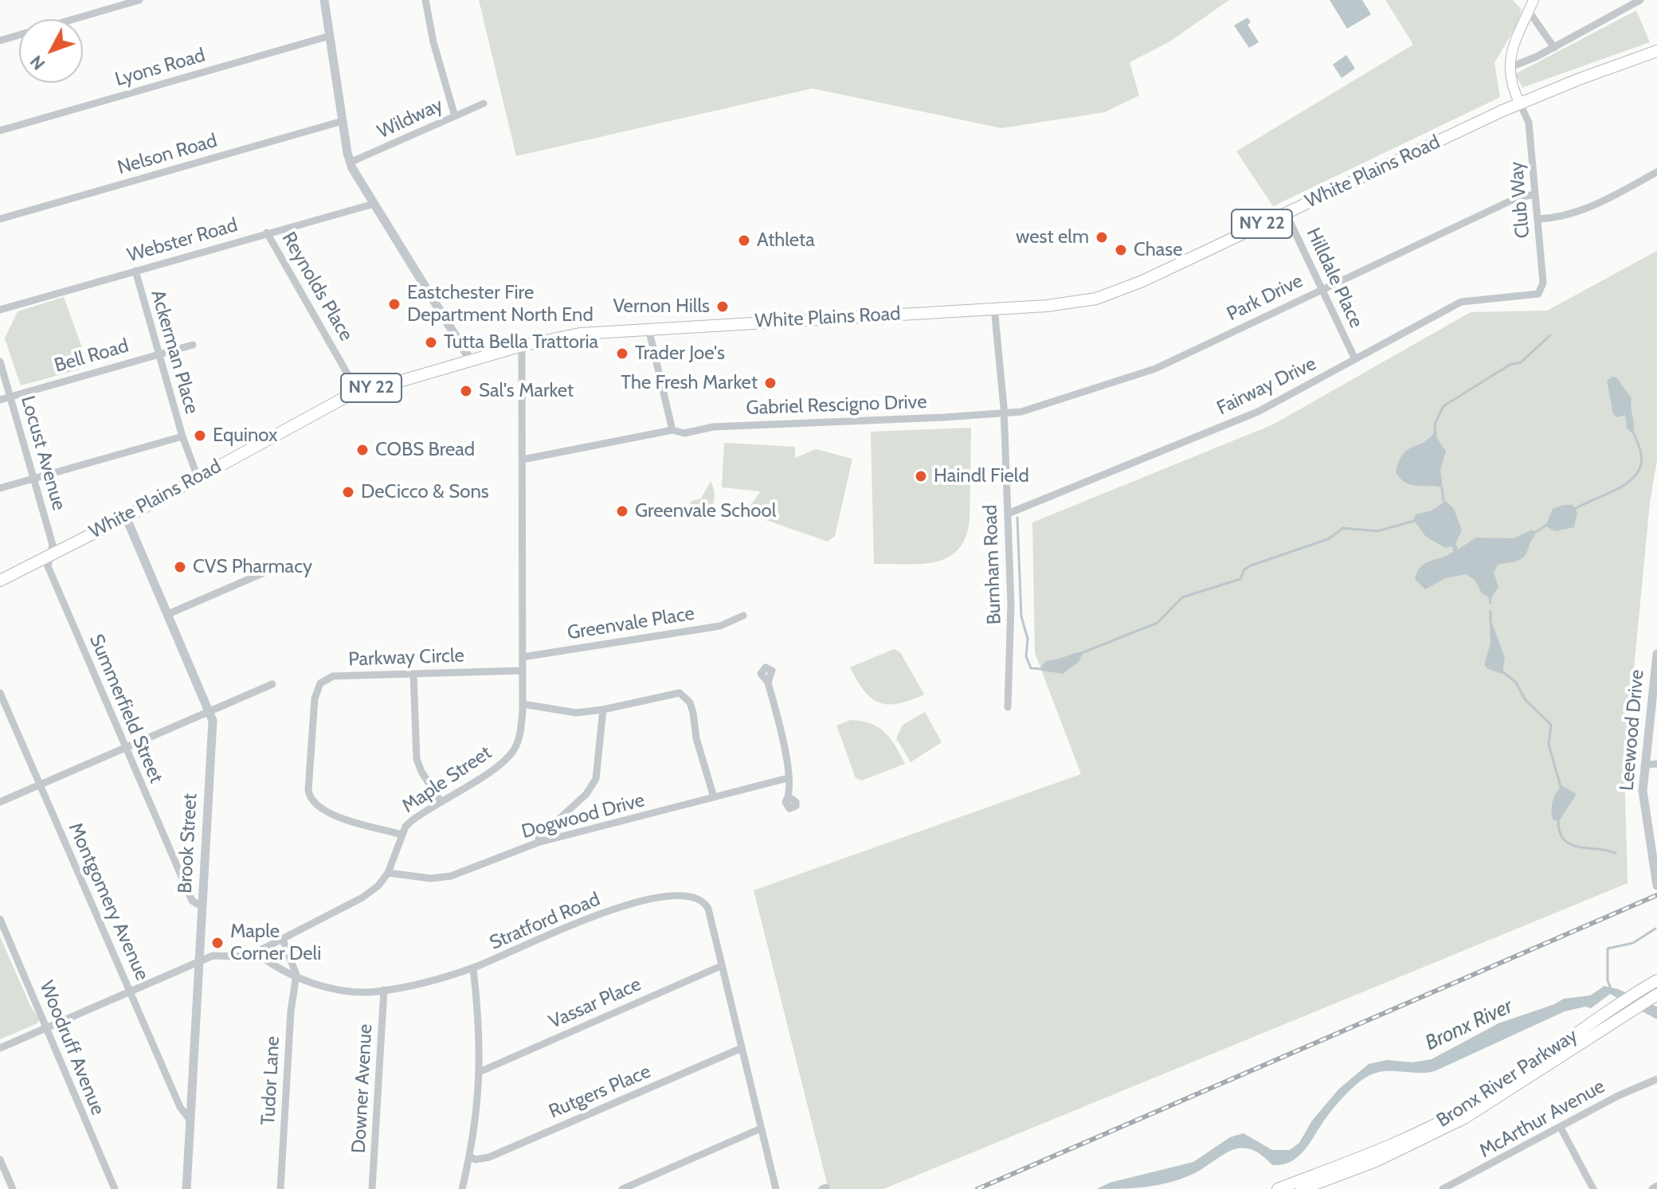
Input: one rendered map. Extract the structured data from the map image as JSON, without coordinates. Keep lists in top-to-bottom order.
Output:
{
  "streets": {
    "main road": ["White Plains Road", "NY 22", "Bronx River Parkway"],
    "street": [
      "Lyons Road",
      "Wildway",
      "Nelson Road",
      "Club Way",
      "Webster Road",
      "Hilldale Place",
      "Reynolds Place",
      "Park Drive",
      "Ackerman Place",
      "Bell Road",
      "Fairway Drive",
      "Gabriel Rescigno Drive",
      "Locust Avenue",
      "Burnham Road",
      "Greenvale Place",
      "Parkway Circle",
      "Summerfield Street",
      "Leewood Drive",
      "Maple Street",
      "Dogwood Drive",
      "Brook Street",
      "Montgomery Avenue",
      "Stratford Road",
      "Vassar Place",
      "Woodruff Avenue",
      "Tudor Lane",
      "Downer Avenue",
      "Rutgers Place",
      "McArthur Avenue"
    ]
  },
  "crossings": [
    ["White Plains Road", "Club Way"],
    ["White Plains Road", "Hilldale Place"],
    ["White Plains Road", "Reynolds Place"],
    ["White Plains Road", "Ackerman Place"],
    ["White Plains Road", "Locust Avenue"],
    ["White Plains Road", "Burnham Road"],
    ["White Plains Road", "Summerfield Street"],
    ["White Plains Road", "Maple Street"],
    ["White Plains Road", "Brook Street"],
    ["Club Way", "Park Drive"],
    ["Club Way", "Fairway Drive"],
    ["Webster Road", "Reynolds Place"],
    ["Webster Road", "Ackerman Place"],
    ["Hilldale Place", "Park Drive"],
    ["Hilldale Place", "Fairway Drive"],
    ["Park Drive", "Gabriel Rescigno Drive"],
    ["Park Drive", "Burnham Road"],
    ["Ackerman Place", "Bell Road"],
    ["Bell Road", "Locust Avenue"],
    ["Fairway Drive", "Burnham Road"],
    ["Gabriel Rescigno Drive", "Burnham Road"],
    ["Gabriel Rescigno Drive", "Maple Street"],
    ["Locust Avenue", "Summerfield Street"],
    ["Greenvale Place", "Maple Street"],
    ["Parkway Circle", "Maple Street"],
    ["Summerfield Street", "Brook Street"],
    ["Maple Street", "Dogwood Drive"],
    ["Maple Street", "Brook Street"],
    ["Maple Street", "Montgomery Avenue"],
    ["Maple Street", "Stratford Road"],
    ["Maple Street", "Woodruff Avenue"],
    ["Brook Street", "Montgomery Avenue"],
    ["Stratford Road", "Vassar Place"],
    ["Stratford Road", "Tudor Lane"],
    ["Stratford Road", "Downer Avenue"],
    ["Stratford Road", "Rutgers Place"]
  ],
  "water": ["Bronx River"],
  "places": [
    "west elm",
    "Athleta",
    "Chase",
    "Eastchester Fire Department North End",
    "Vernon Hills",
    "Tutta Bella Trattoria",
    "Trader Joe's",
    "The Fresh Market",
    "Sal's Market",
    "Equinox",
    "COBS Bread",
    "Haindl Field",
    "DeCicco & Sons",
    "Greenvale School",
    "CVS Pharmacy",
    "Maple Corner Deli"
  ],
  "north": "bottom left"
}
